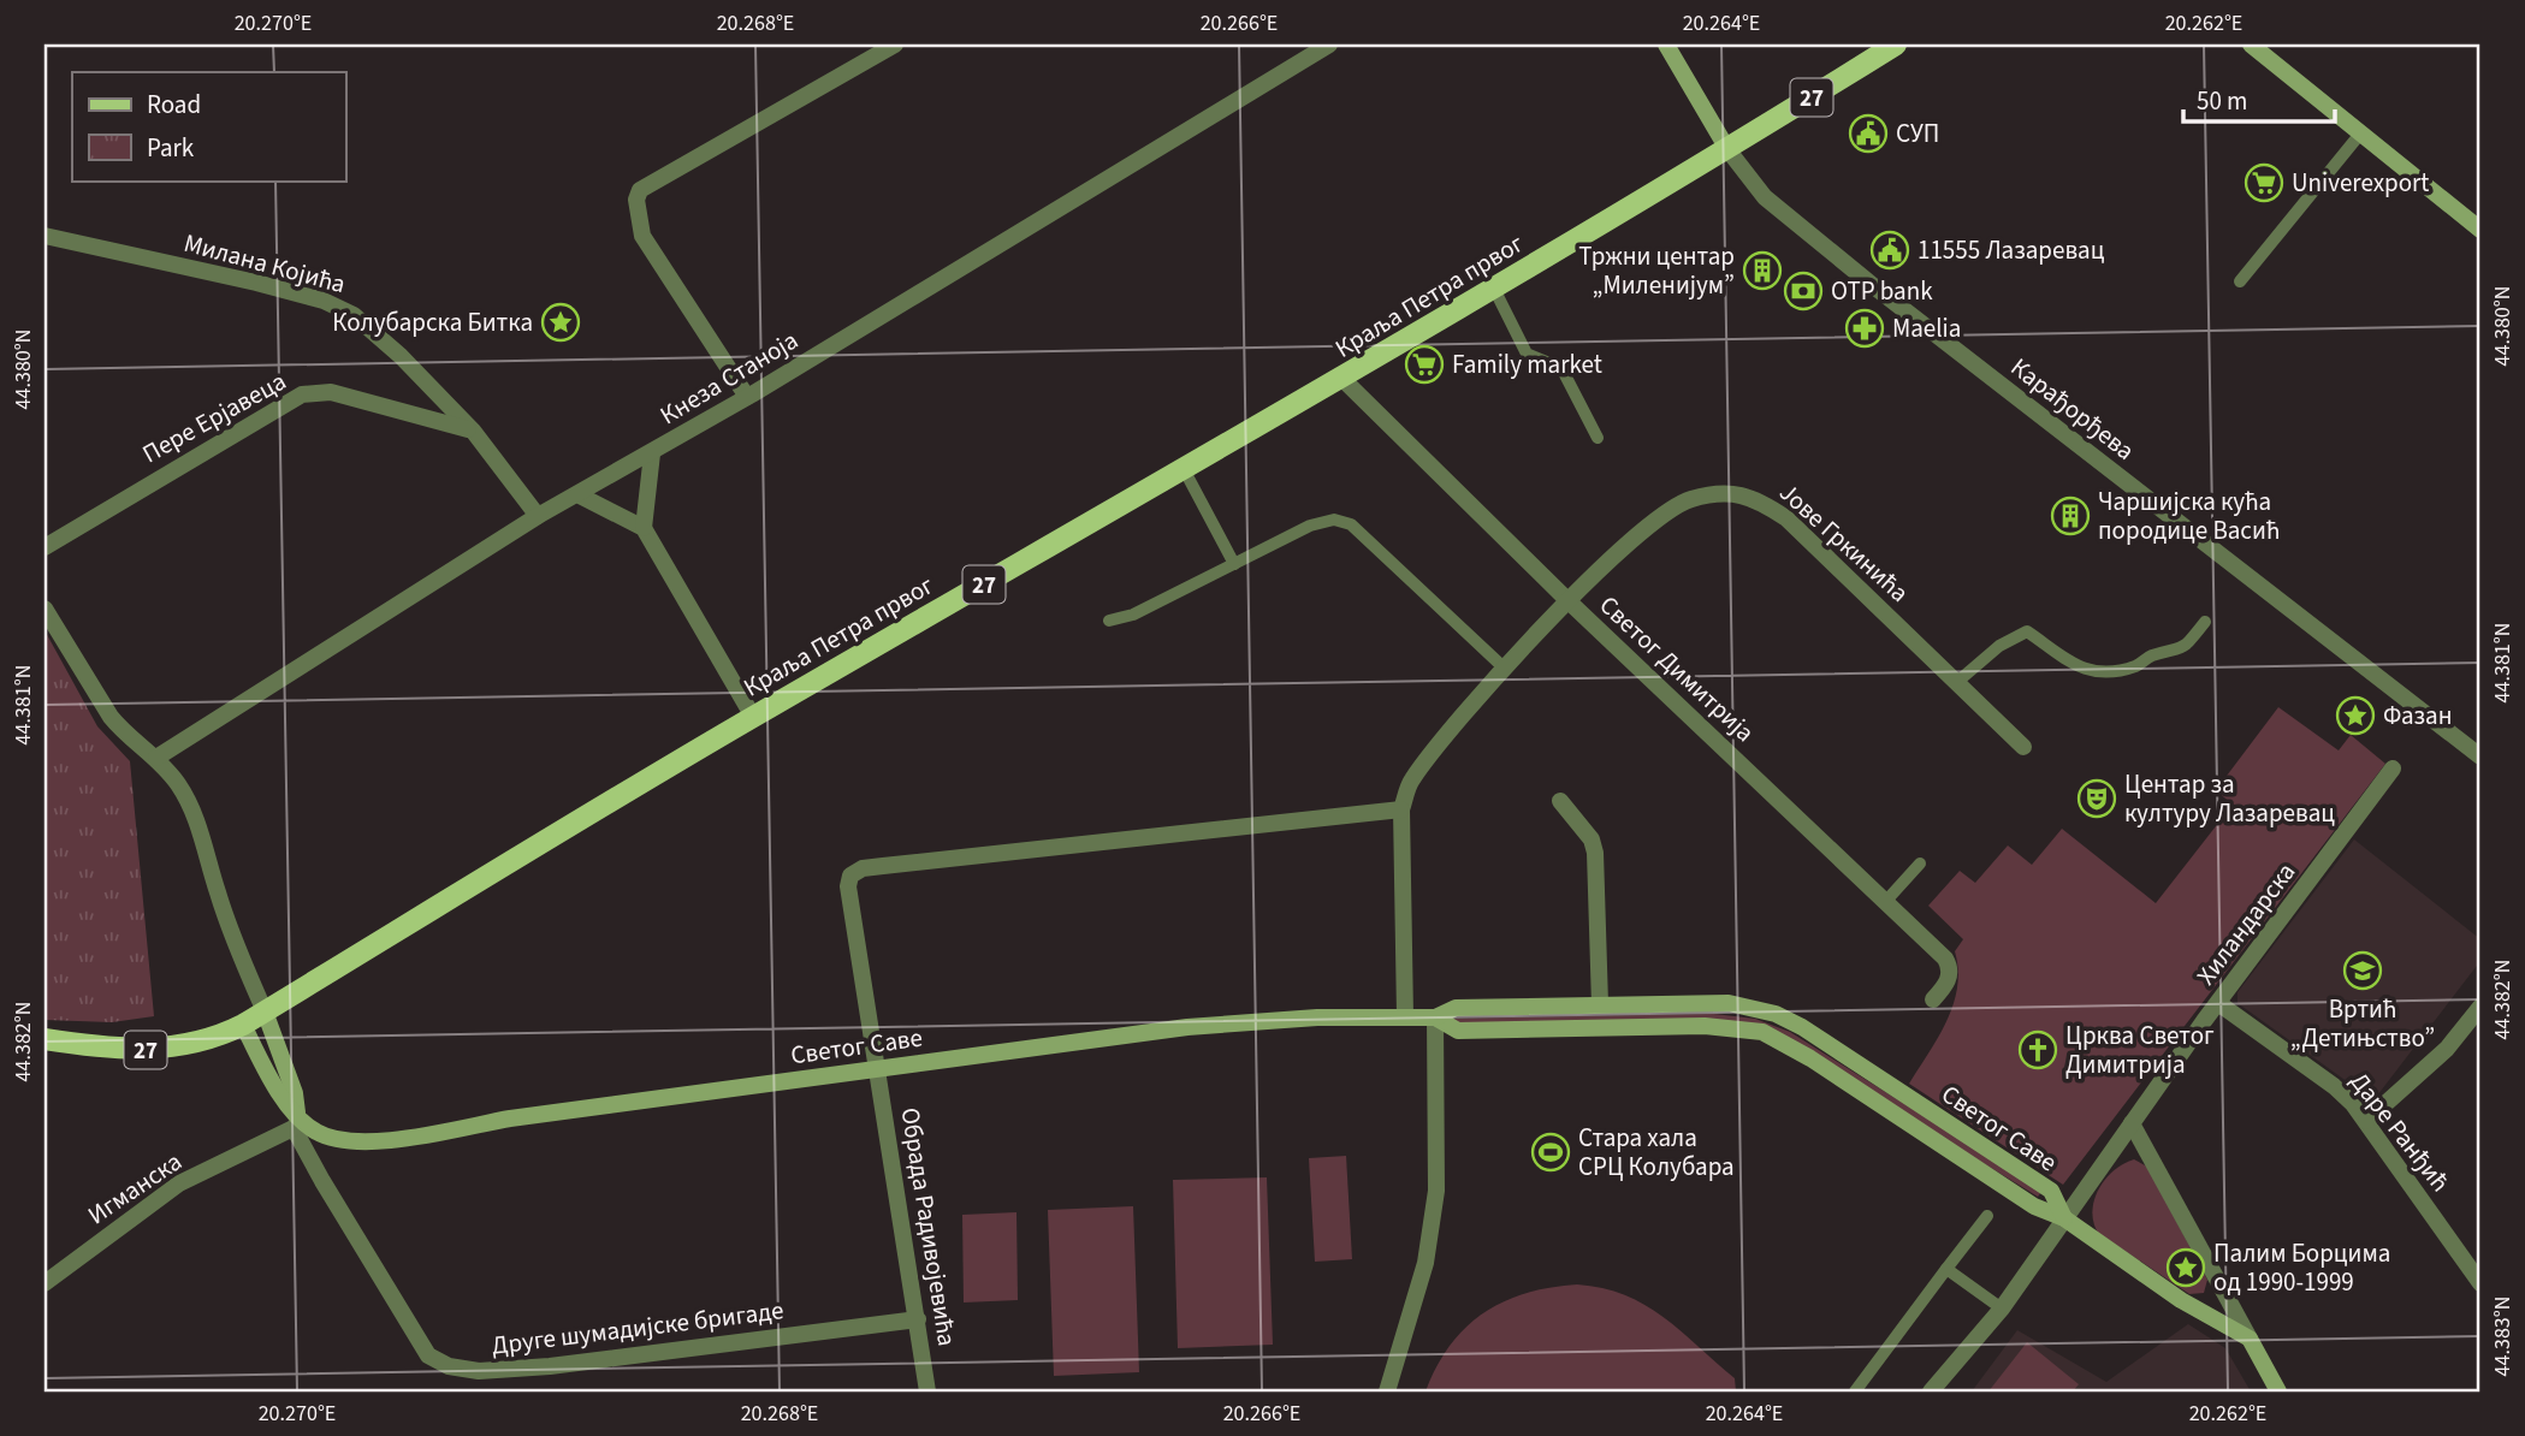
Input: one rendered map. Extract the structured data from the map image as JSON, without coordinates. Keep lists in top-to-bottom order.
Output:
{
  "streets": {
    "main road": ["27", "Краља Петра првог"],
    "street": [
      "Милана Којића",
      "Кнеза Станоја",
      "Карађорђева",
      "Пере Ерјавеца",
      "Јове Гркинића",
      "Светог Димитрија",
      "Хиландарска",
      "Светог Саве",
      "Даре Ранђић",
      "Игманска",
      "Обрада Радивојевића",
      "Друге шумадијске бригаде"
    ]
  },
  "crossings": [
    ["27", "Краља Петра првог"],
    ["27", "Карађорђева"],
    ["27", "Друге шумадијске бригаде"],
    ["Милана Којића", "Кнеза Станоја"],
    ["Милана Којића", "Пере Ерјавеца"],
    ["Краља Петра првог", "Карађорђева"],
    ["Краља Петра првог", "Светог Димитрија"],
    ["Краља Петра првог", "Друге шумадијске бригаде"],
    ["Јове Гркинића", "Светог Димитрија"],
    ["Јове Гркинића", "Обрада Радивојевића"],
    ["Хиландарска", "Светог Саве"],
    ["Хиландарска", "Даре Ранђић"],
    ["Светог Саве", "Игманска"],
    ["Светог Саве", "Обрада Радивојевића"],
    ["Светог Саве", "Друге шумадијске бригаде"],
    ["Игманска", "Друге шумадијске бригаде"],
    ["Обрада Радивојевића", "Друге шумадијске бригаде"]
  ],
  "places": {
    "public building": ["СУП", "11555 Лазаревац"],
    "supermarket": ["Univerexport", "Family market"],
    "building": ["Тржни центар „Миленијум”", "Чаршијска кућа породице Васић"],
    "bank": ["OTP bank"],
    "place": ["Колубарска Битка", "Фазан", "Палим Борцима од 1990-1999"],
    "pharmacy": ["Maelia"],
    "theatre": ["Центар за културу Лазаревац"],
    "school or university": ["Вртић „Детињство”"],
    "church": ["Црква Светог Димитрија"],
    "sports": ["Стара хала СРЦ Колубара"]
  },
  "legend": ["Road", "Park"],
  "scale_bar": "50 m",
  "coordinates": [
    "20.270°E",
    "20.268°E",
    "20.266°E",
    "20.264°E",
    "20.262°E",
    "44.380°N",
    "44.381°N",
    "44.382°N",
    "44.383°N"
  ]
}
